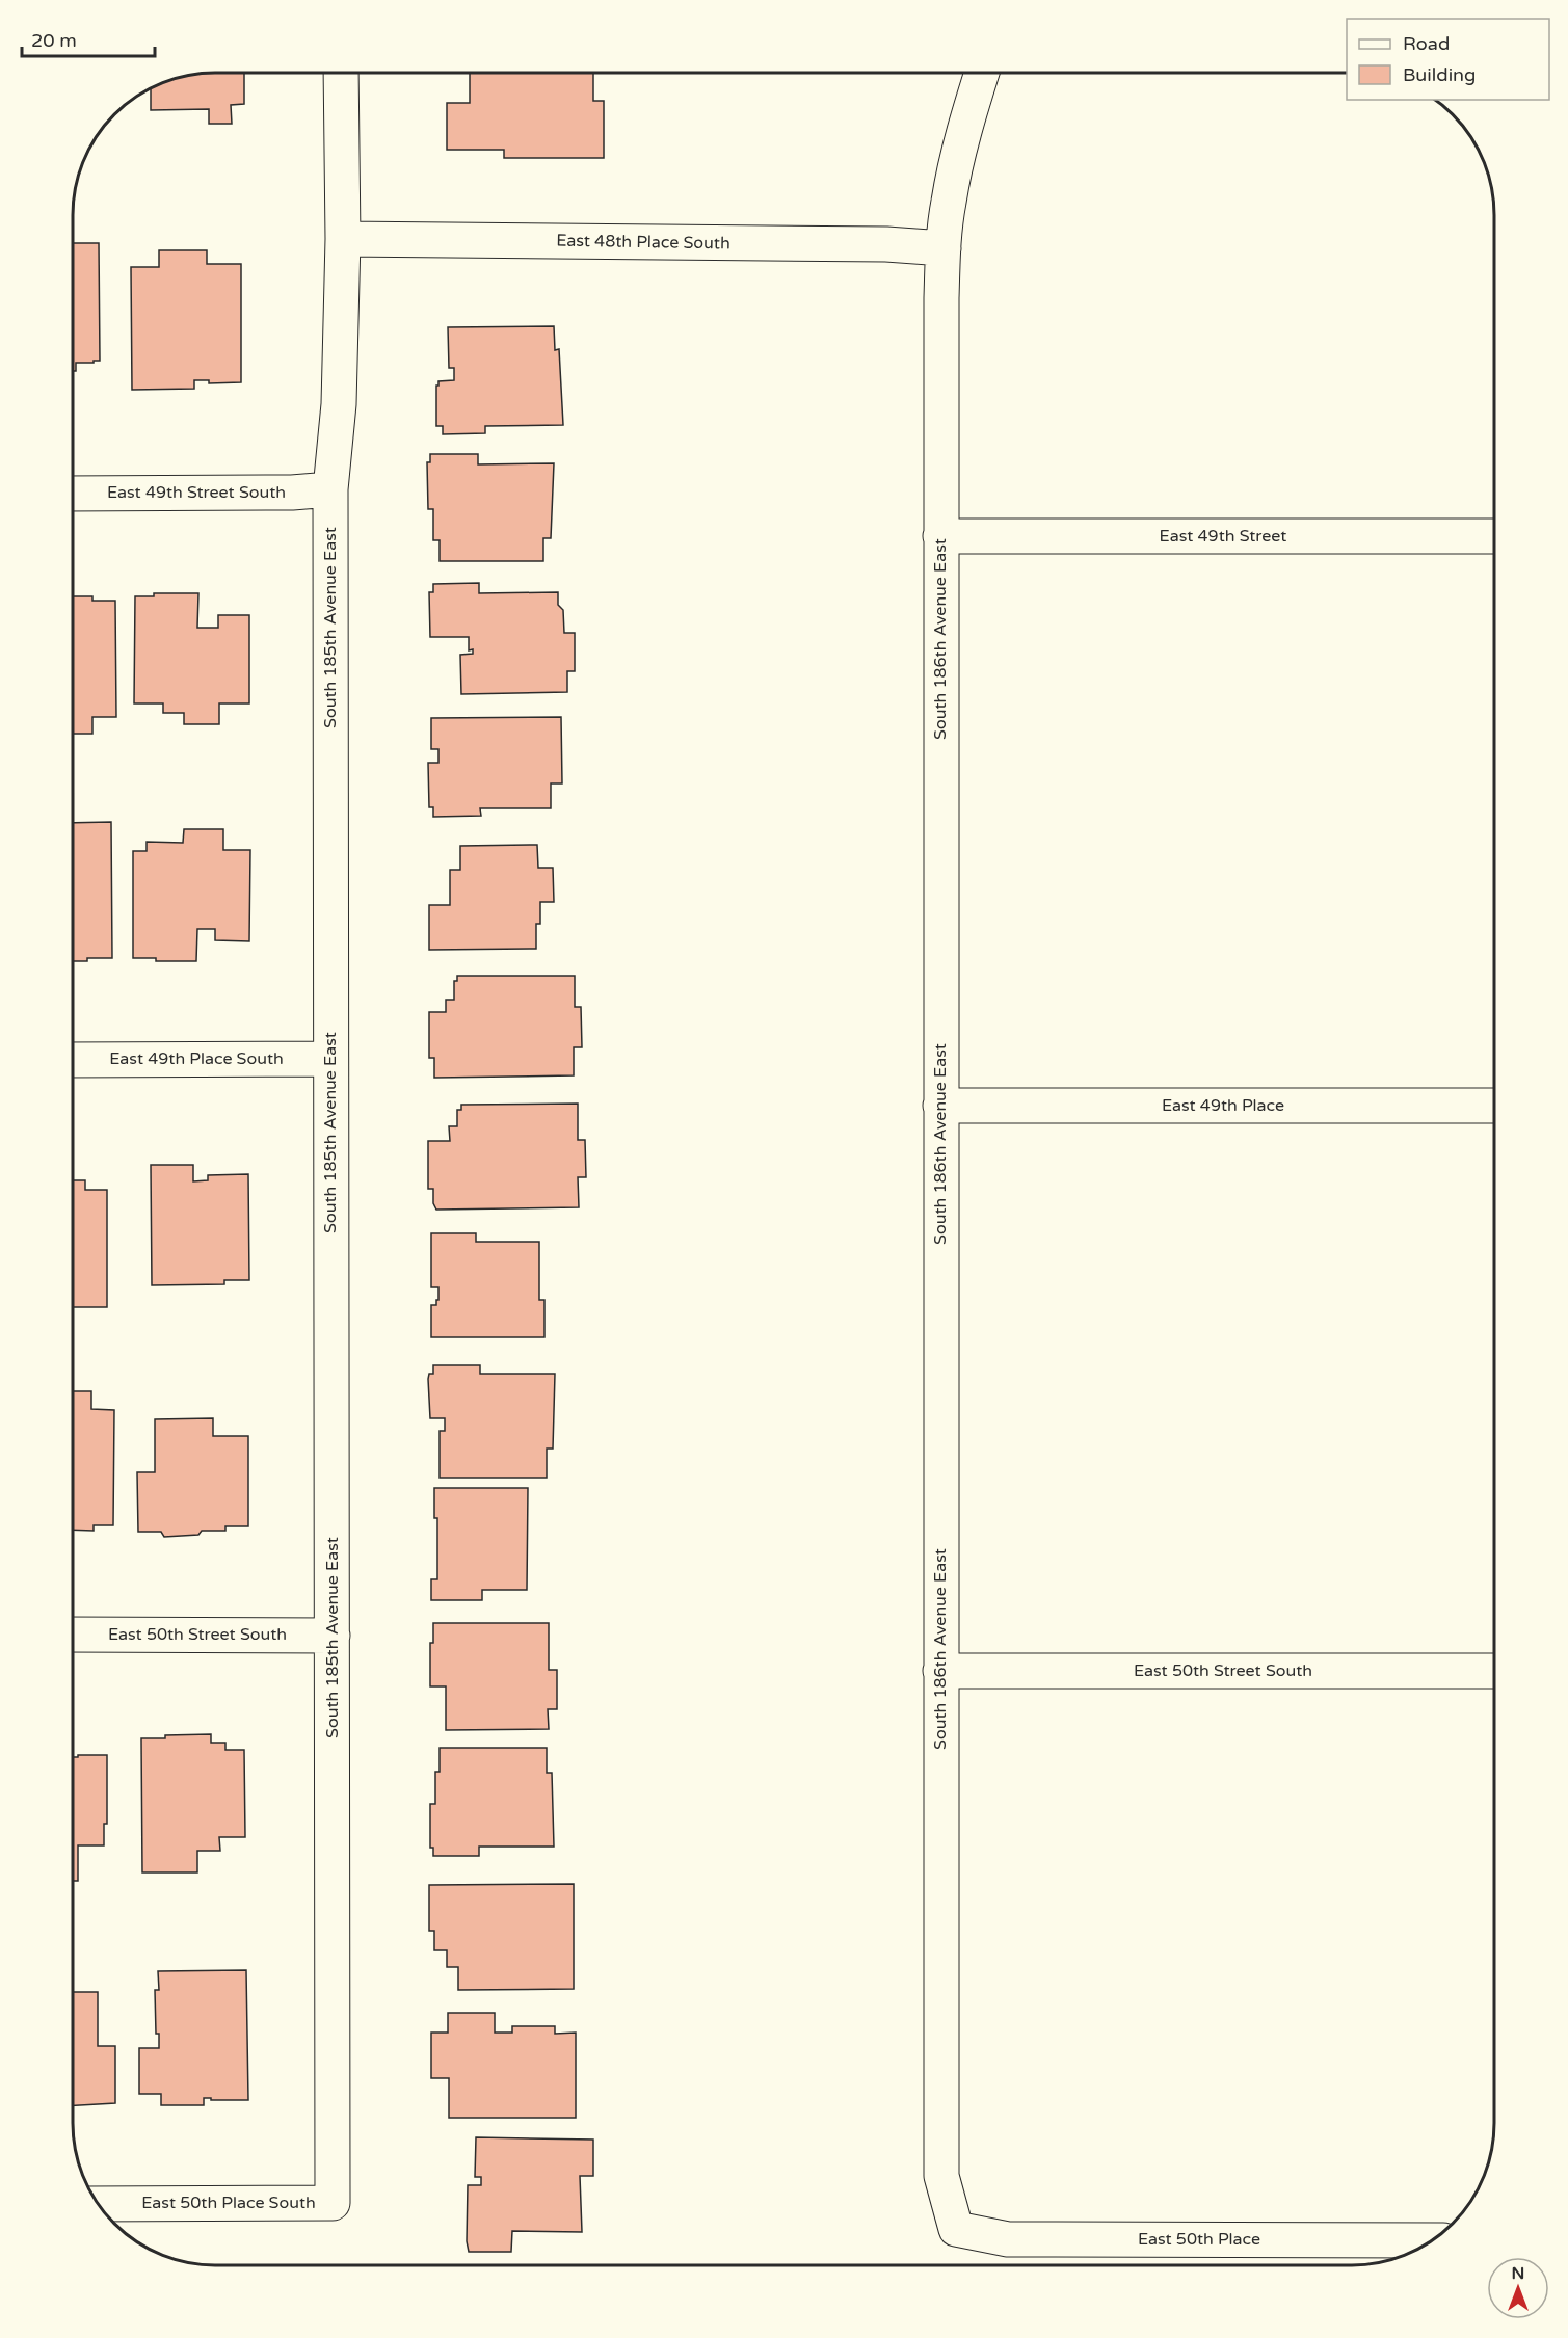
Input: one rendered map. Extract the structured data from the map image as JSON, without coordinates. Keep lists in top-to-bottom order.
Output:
{
  "streets": {
    "street": [
      "East 48th Place South",
      "East 49th Street South",
      "East 49th Street",
      "South 185th Avenue East",
      "South 186th Avenue East",
      "East 49th Place South",
      "East 49th Place",
      "East 50th Street South",
      "East 50th Place South",
      "East 50th Place"
    ]
  },
  "crossings": [
    ["East 48th Place South", "South 185th Avenue East"],
    ["East 48th Place South", "South 186th Avenue East"],
    ["East 49th Street South", "South 185th Avenue East"],
    ["East 49th Street", "South 186th Avenue East"],
    ["South 185th Avenue East", "East 49th Place South"],
    ["South 185th Avenue East", "East 50th Street South"],
    ["South 185th Avenue East", "East 50th Place South"],
    ["South 186th Avenue East", "East 49th Place"],
    ["South 186th Avenue East", "East 50th Street South"],
    ["South 186th Avenue East", "East 50th Place"]
  ],
  "legend": ["Road", "Building"],
  "scale_bar": "20 m",
  "north": "top"
}
